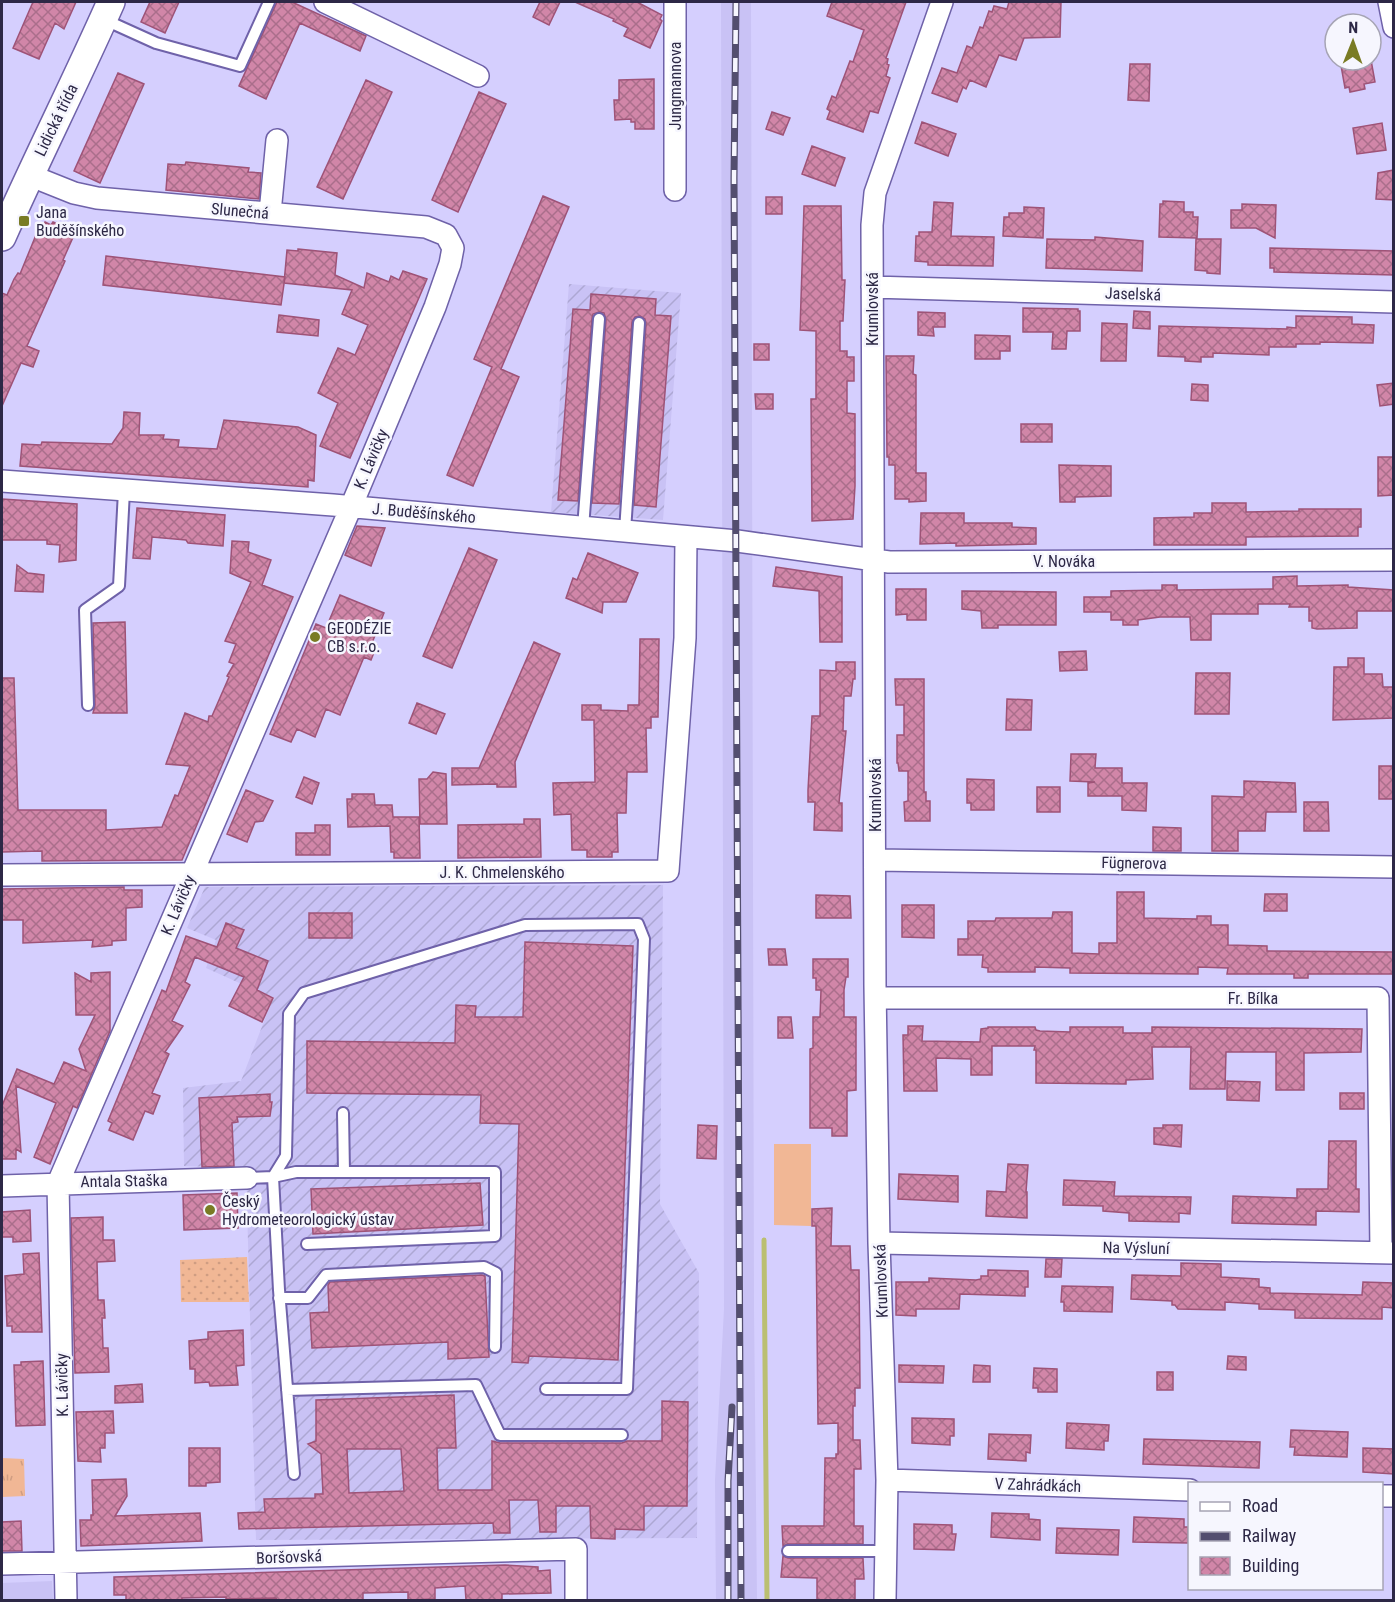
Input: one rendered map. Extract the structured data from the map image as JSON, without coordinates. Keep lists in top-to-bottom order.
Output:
{
  "streets": {
    "street": [
      "Jungmannova",
      "Lidická třída",
      "Slunečná",
      "Jaselská",
      "Krumlovská",
      "K. Lávičky",
      "J. Buděšínského",
      "V. Nováka",
      "Fügnerova",
      "J. K. Chmelenského",
      "Fr. Bílka",
      "Antala Staška",
      "Na Výsluní",
      "V Zahrádkách",
      "Boršovská"
    ]
  },
  "crossings": [
    ["Lidická třída", "Slunečná"],
    ["Slunečná", "K. Lávičky"],
    ["Jaselská", "Krumlovská"],
    ["Krumlovská", "V. Nováka"],
    ["Krumlovská", "Fügnerova"],
    ["Krumlovská", "Fr. Bílka"],
    ["Krumlovská", "Na Výsluní"],
    ["Krumlovská", "V Zahrádkách"],
    ["K. Lávičky", "J. Buděšínského"],
    ["K. Lávičky", "J. K. Chmelenského"],
    ["K. Lávičky", "Antala Staška"],
    ["K. Lávičky", "Boršovská"],
    ["J. Buděšínského", "V. Nováka"],
    ["J. Buděšínského", "J. K. Chmelenského"],
    ["Fr. Bílka", "Na Výsluní"]
  ],
  "places": {
    "transit": ["Jana Buděšínského"],
    "other": ["GEODÉZIE CB s.r.o.", "Český Hydrometeorologický ústav"]
  },
  "legend": ["Road", "Railway", "Building"],
  "north": "top"
}
